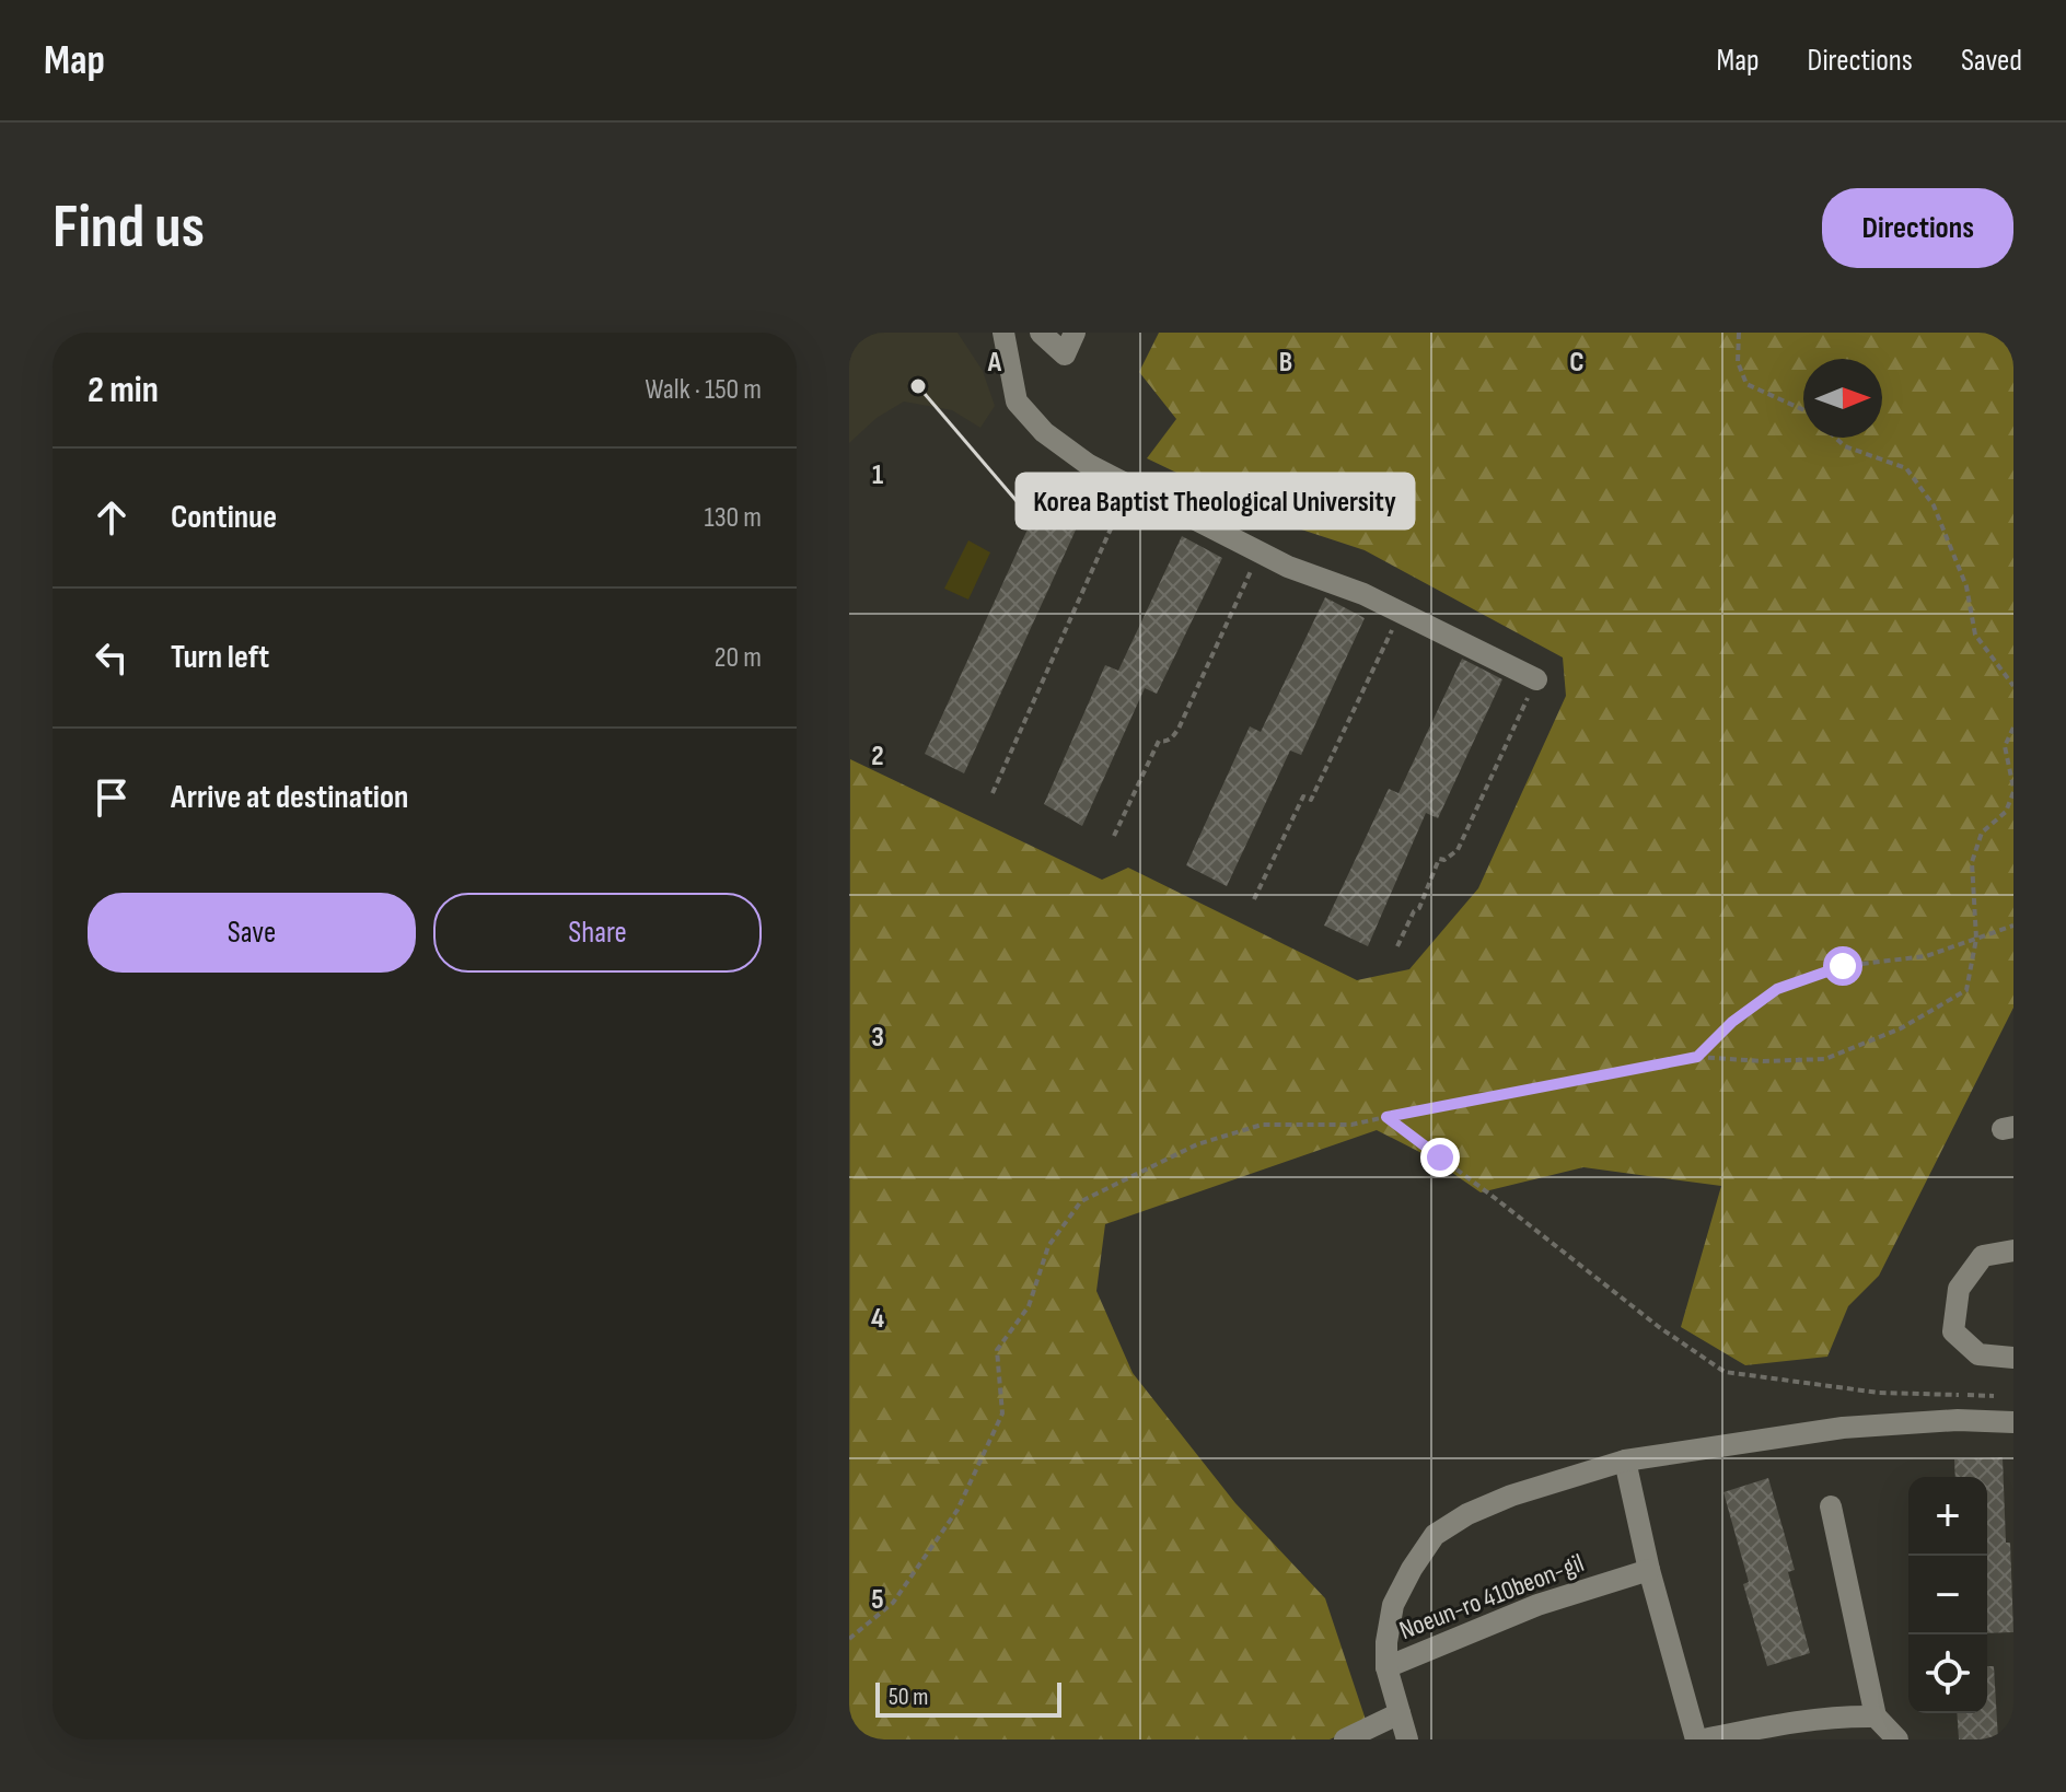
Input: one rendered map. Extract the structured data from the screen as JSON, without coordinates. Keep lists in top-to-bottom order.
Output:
{
  "streets": {
    "street": ["Noeun-ro 410beon-gil"]
  },
  "places": ["Korea Baptist Theological University"],
  "scale_bar": "50 m",
  "north": "right",
  "page": {
    "header": "Map",
    "nav": ["Map", "Directions", "Saved"],
    "buttons": [
      "Directions",
      ["Save", "Share"]
    ],
    "title": "Find us",
    "heading": ["2 min", "Walk · 150 m"],
    "list": [
      ["Continue", "130 m"],
      ["Turn left", "20 m"],
      "Arrive at destination"
    ],
    "map_buttons": ["+", "−"],
    "scale": "50 m"
  },
  "grid": {
    "columns": ["A", "B", "C"],
    "rows": [
      "1",
      "2",
      "3",
      "4",
      "5"
    ]
  }
}
